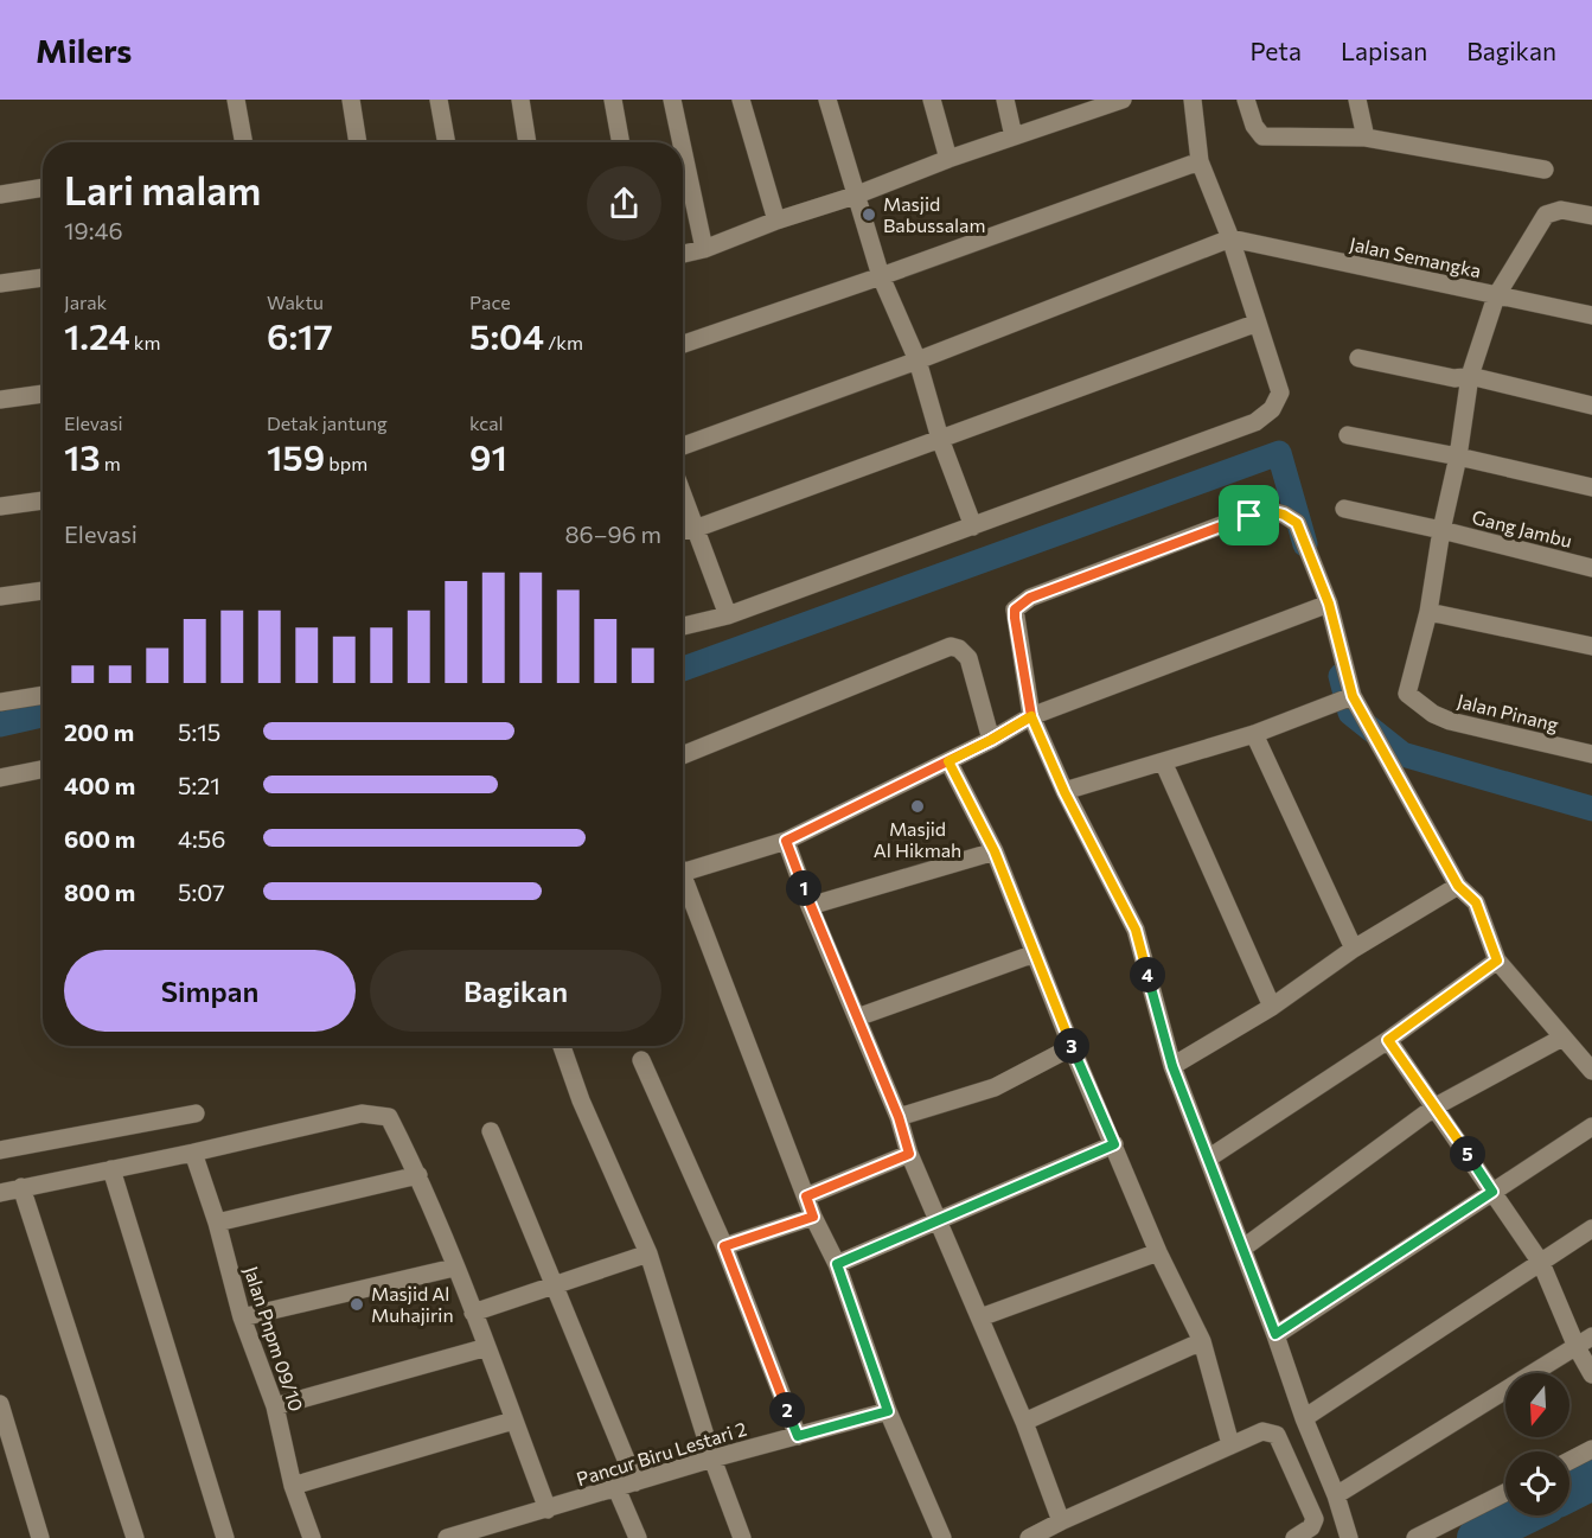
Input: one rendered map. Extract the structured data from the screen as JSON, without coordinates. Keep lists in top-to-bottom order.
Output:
{
  "streets": {
    "street": [
      "Jalan Semangka",
      "Gang Jambu",
      "Jalan Pinang",
      "Jalan Pnpm 09/10",
      "Pancur Biru Lestari 2"
    ]
  },
  "places": ["Masjid Babussalam", "Masjid Al Hikmah", "Masjid Al Muhajirin"],
  "north": "bottom",
  "page": {
    "header": "Milers",
    "nav": ["Peta", "Lapisan", "Bagikan"],
    "heading": ["Lari malam", "19:46"],
    "stats": [
      ["Jarak", "1.24 km"],
      ["Waktu", "6:17"],
      ["Pace", "5:04 /km"],
      ["Elevasi", "13 m"],
      ["Detak jantung", "159 bpm"],
      ["kcal", "91"]
    ],
    "chart": ["Elevasi", "86–96 m"],
    "list": [
      {
        "name": "200 m",
        "note": "5:15"
      },
      {
        "name": "400 m",
        "note": "5:21"
      },
      {
        "name": "600 m",
        "note": "4:56"
      },
      {
        "name": "800 m",
        "note": "5:07"
      }
    ],
    "pins": [
      "1",
      "4",
      "3",
      "5",
      "2"
    ],
    "buttons": ["Simpan", "Bagikan"]
  }
}
